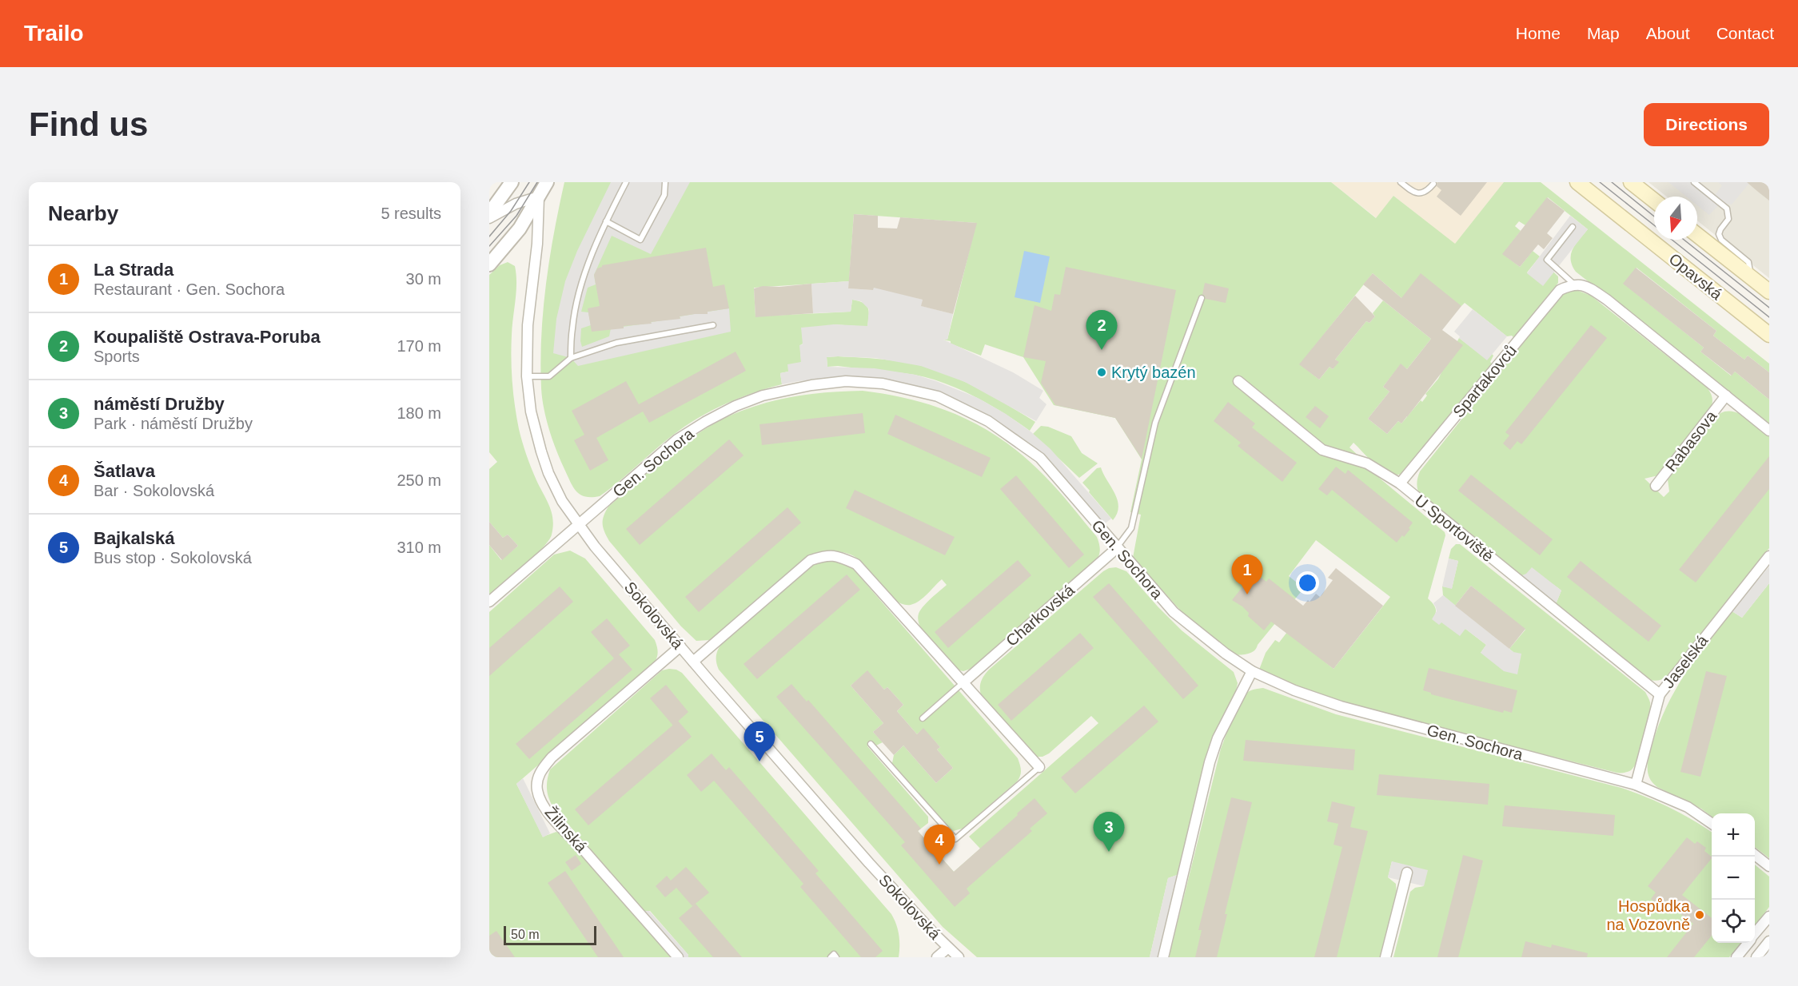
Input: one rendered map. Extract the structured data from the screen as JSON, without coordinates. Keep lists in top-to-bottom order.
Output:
{
  "streets": {
    "main road": ["Opavská"],
    "street": [
      "Spartakovců",
      "Rabasova",
      "Gen. Sochora",
      "U Sportoviště",
      "Sokolovská",
      "Charkovská",
      "Jaselská",
      "Žilinská"
    ]
  },
  "crossings": [
    ["Spartakovců", "U Sportoviště"],
    ["Gen. Sochora", "Sokolovská"],
    ["Gen. Sochora", "Charkovská"],
    ["Gen. Sochora", "Jaselská"],
    ["U Sportoviště", "Jaselská"],
    ["Sokolovská", "Žilinská"]
  ],
  "places": ["Krytý bazén", "Hospůdka na Vozovně"],
  "scale_bar": "50 m",
  "north": "bottom",
  "page": {
    "header": "Trailo",
    "nav": [
      "Home",
      "Map",
      "About",
      "Contact"
    ],
    "buttons": "Directions",
    "title": "Find us",
    "heading": ["Nearby", "5 results"],
    "list": [
      {
        "mark": "1",
        "name": "La Strada",
        "note": "Restaurant · Gen. Sochora",
        "value": "30 m"
      },
      {
        "mark": "2",
        "name": "Koupaliště Ostrava-Poruba",
        "note": "Sports",
        "value": "170 m"
      },
      {
        "mark": "3",
        "name": "náměstí Družby",
        "note": "Park · náměstí Družby",
        "value": "180 m"
      },
      {
        "mark": "4",
        "name": "Šatlava",
        "note": "Bar · Sokolovská",
        "value": "250 m"
      },
      {
        "mark": "5",
        "name": "Bajkalská",
        "note": "Bus stop · Sokolovská",
        "value": "310 m"
      }
    ],
    "pins": [
      "2",
      "1",
      "5",
      "3",
      "4"
    ],
    "map_buttons": ["+", "−"],
    "scale": "50 m"
  }
}
